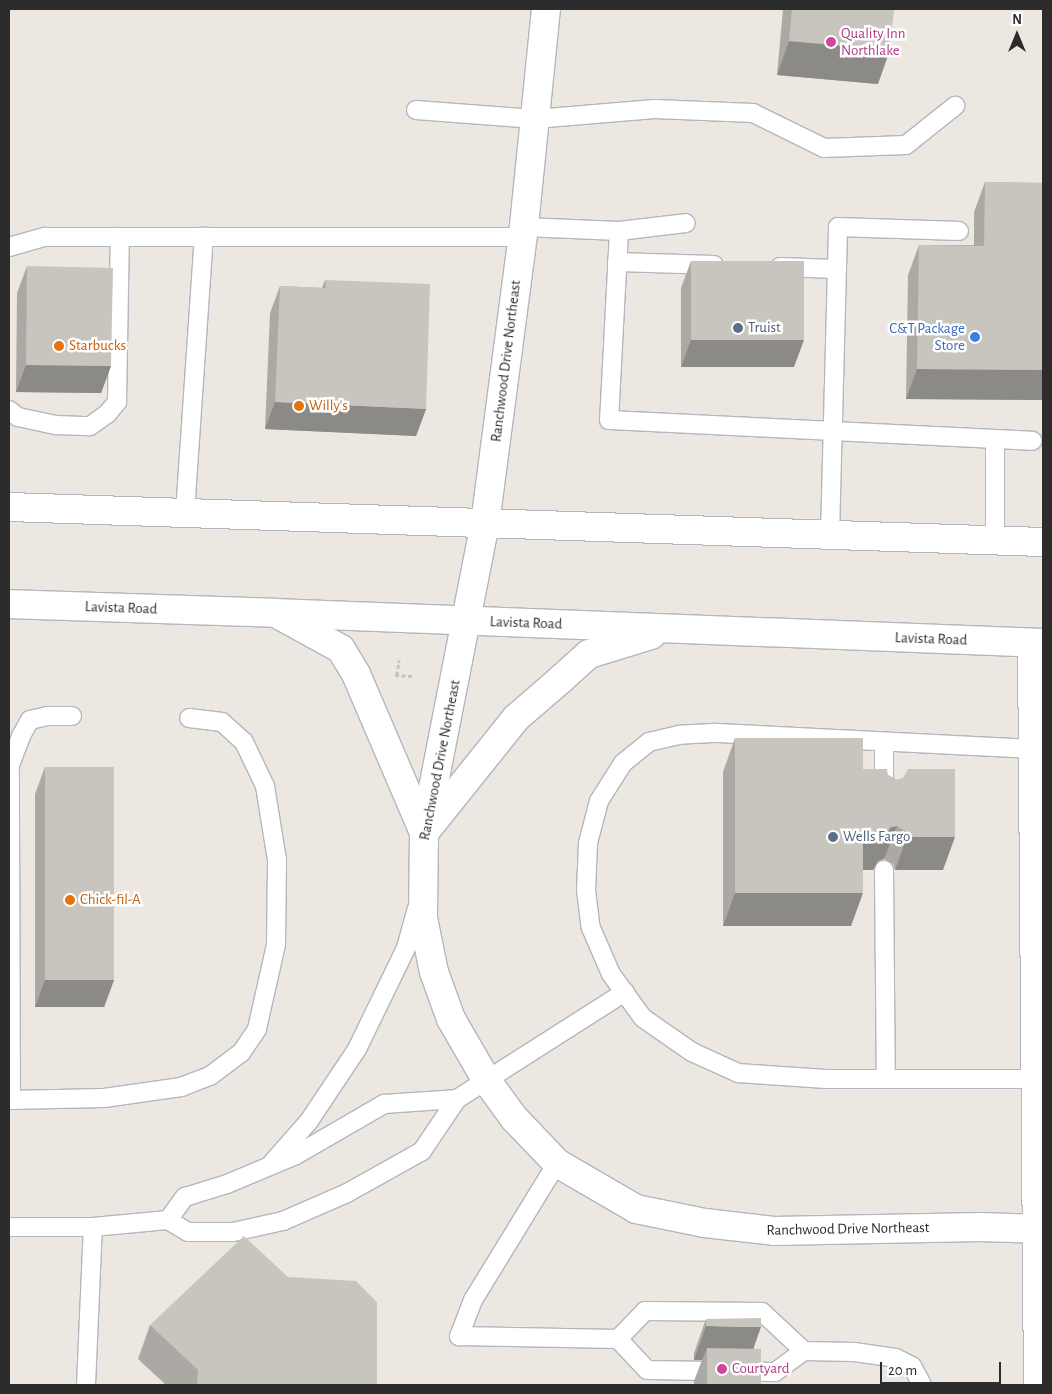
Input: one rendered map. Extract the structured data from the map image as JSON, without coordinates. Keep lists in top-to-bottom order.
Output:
{
  "streets": {
    "main road": ["Ranchwood Drive Northeast", "Lavista Road"]
  },
  "crossings": [
    ["Ranchwood Drive Northeast", "Lavista Road"]
  ],
  "places": [
    "Quality Inn Northlake",
    "Truist",
    "C&T Package Store",
    "Starbucks",
    "Willy's",
    "Wells Fargo",
    "Chick-fil-A",
    "Courtyard"
  ],
  "scale_bar": "20 m",
  "north": "top"
}
